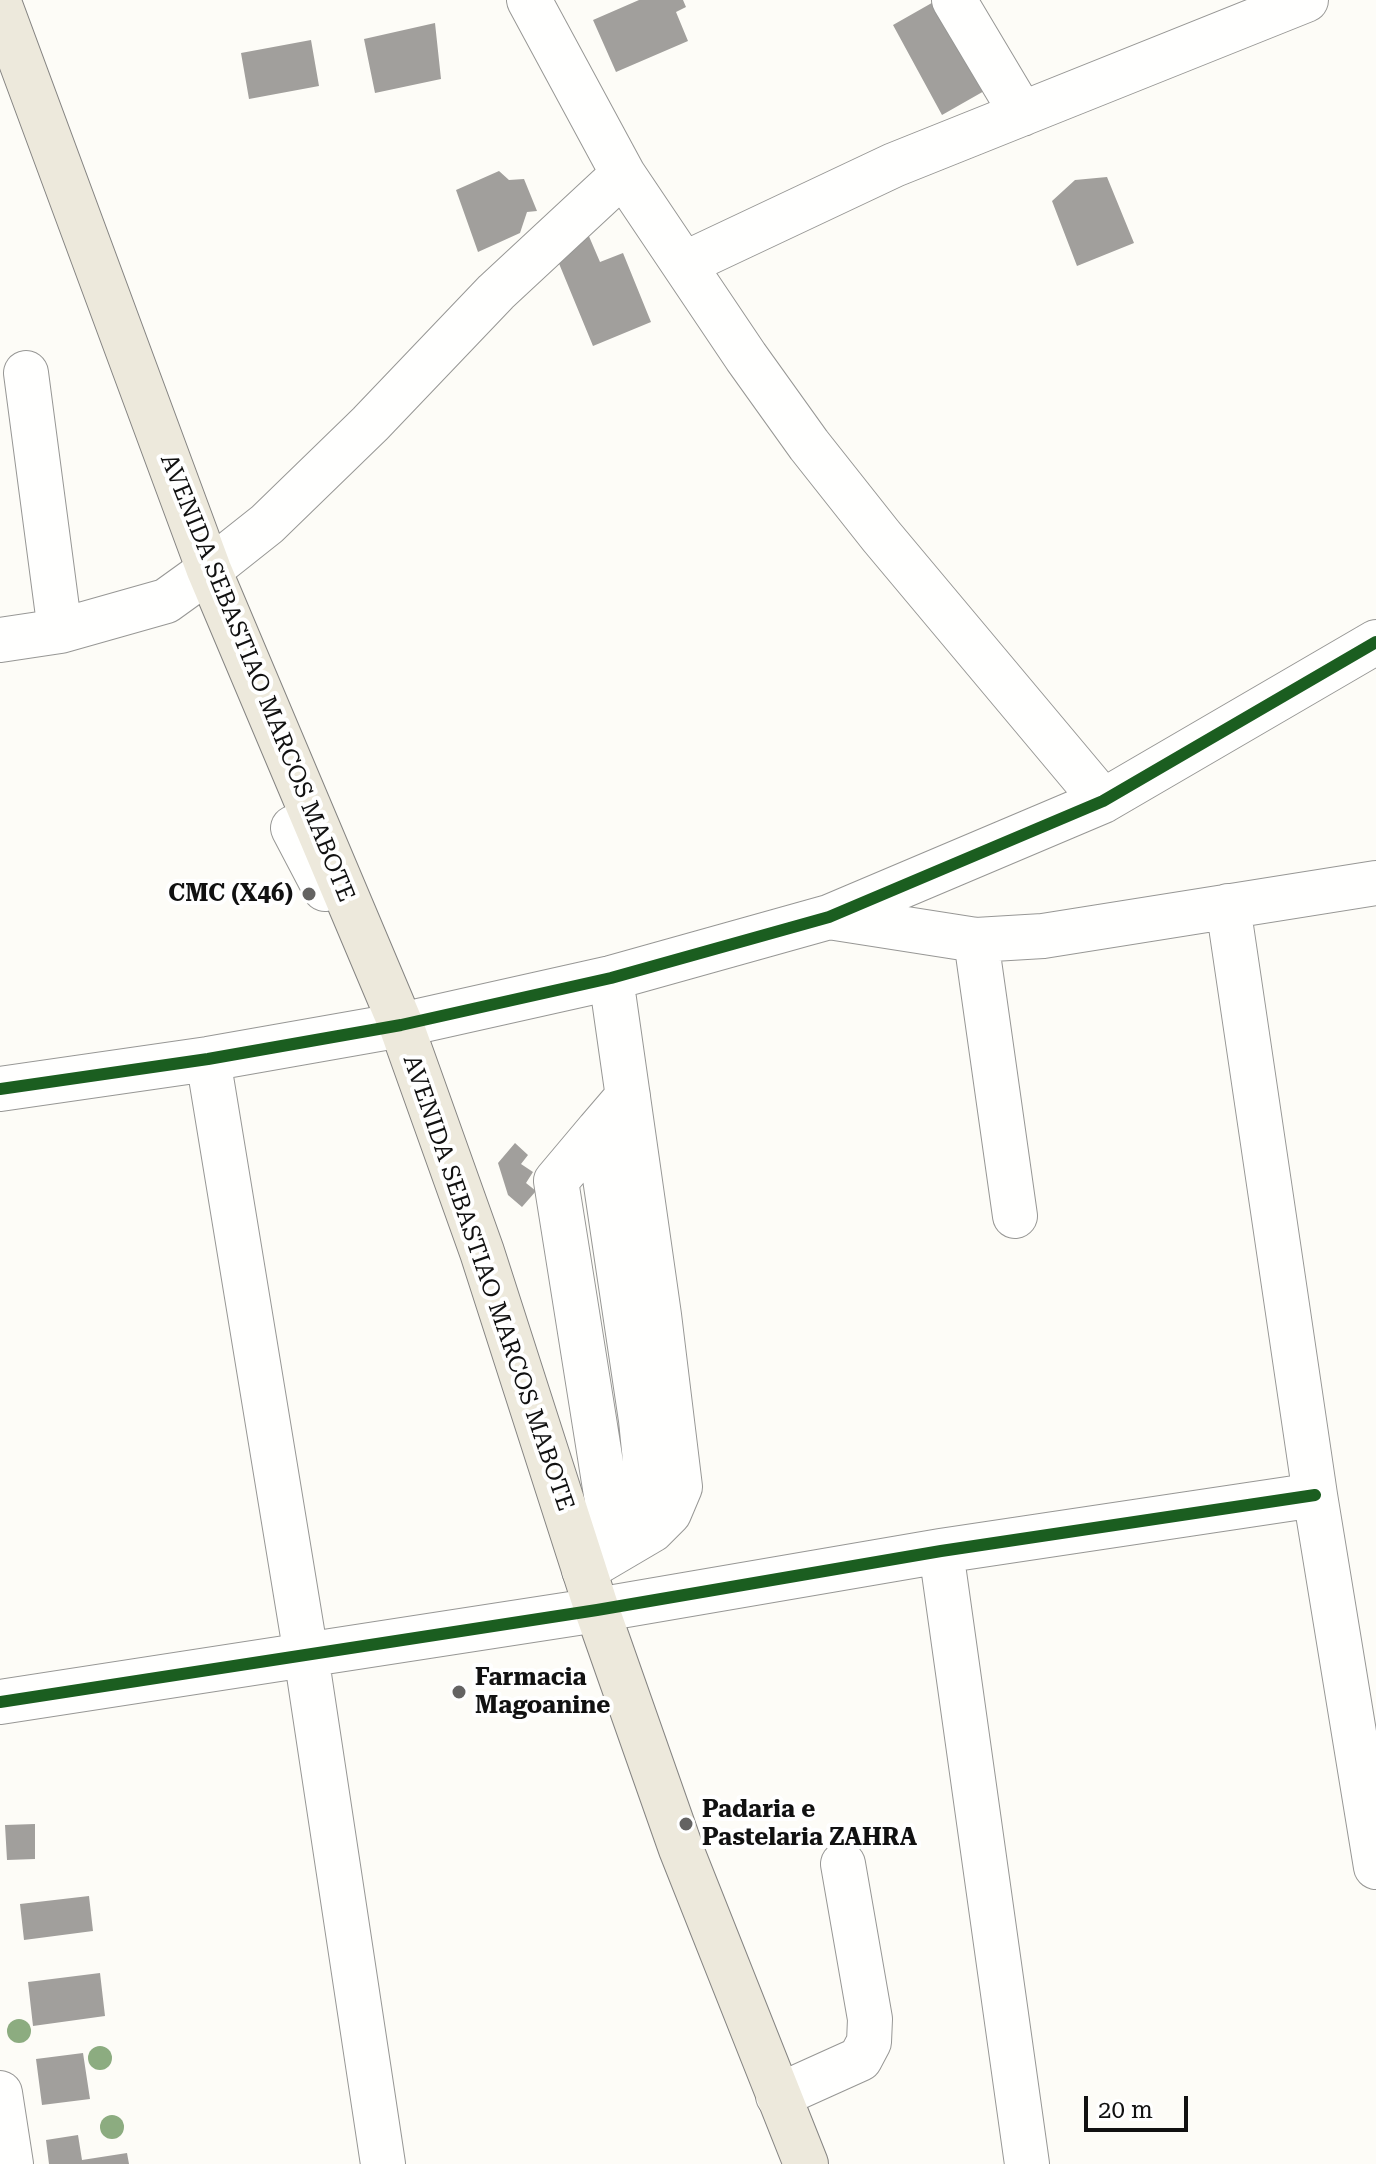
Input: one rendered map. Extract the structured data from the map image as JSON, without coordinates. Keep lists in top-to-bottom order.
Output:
{
  "streets": {
    "main road": ["AVENIDA SEBASTIAO MARCOS MABOTE"]
  },
  "places": ["CMC (X46)", "Farmacia Magoanine", "Padaria e Pastelaria ZAHRA"],
  "scale_bar": "20 m"
}
